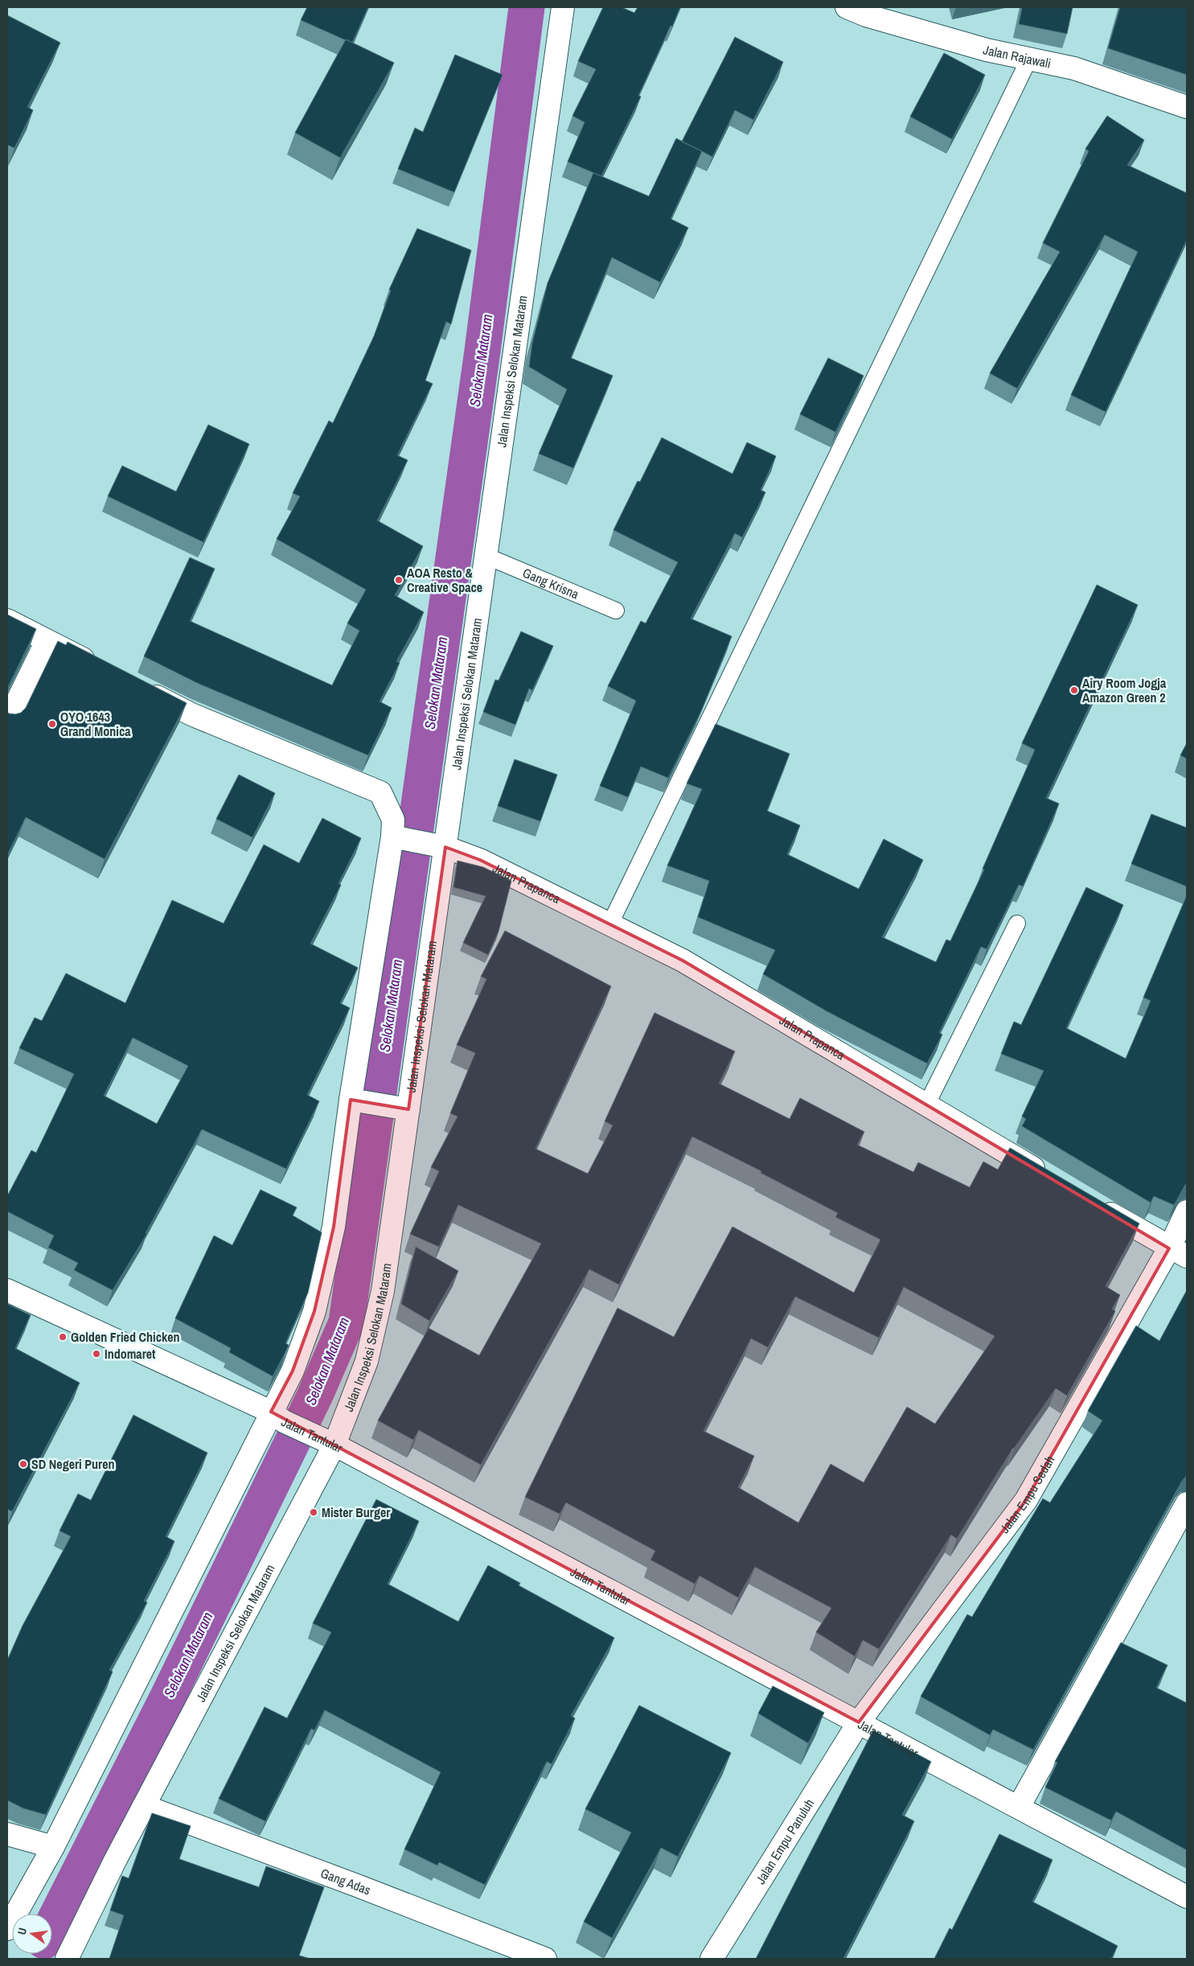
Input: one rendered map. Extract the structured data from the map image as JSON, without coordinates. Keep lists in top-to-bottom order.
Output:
{
  "streets": {
    "street": [
      "Jalan Rajawali",
      "Jalan Inspeksi Selokan Mataram",
      "Jalan Prapanca",
      "Jalan Tantular",
      "Jalan Empu Sedah",
      "Jalan Empu Panuluh",
      "Gang Adas"
    ],
    "lane": ["Gang Krisna"]
  },
  "crossings": [
    ["Jalan Inspeksi Selokan Mataram", "Gang Krisna"],
    ["Jalan Inspeksi Selokan Mataram", "Jalan Prapanca"],
    ["Jalan Inspeksi Selokan Mataram", "Jalan Tantular"],
    ["Jalan Inspeksi Selokan Mataram", "Gang Adas"],
    ["Jalan Tantular", "Jalan Empu Sedah"],
    ["Jalan Tantular", "Jalan Empu Panuluh"],
    ["Jalan Empu Sedah", "Jalan Empu Panuluh"]
  ],
  "water": ["Selokan Mataram"],
  "places": [
    "AOA Resto & Creative Space",
    "Airy Room Jogja Amazon Green 2",
    "OYO 1643 Grand Monica",
    "Golden Fried Chicken",
    "Indomaret",
    "SD Negeri Puren",
    "Mister Burger"
  ],
  "north": "left"
}
